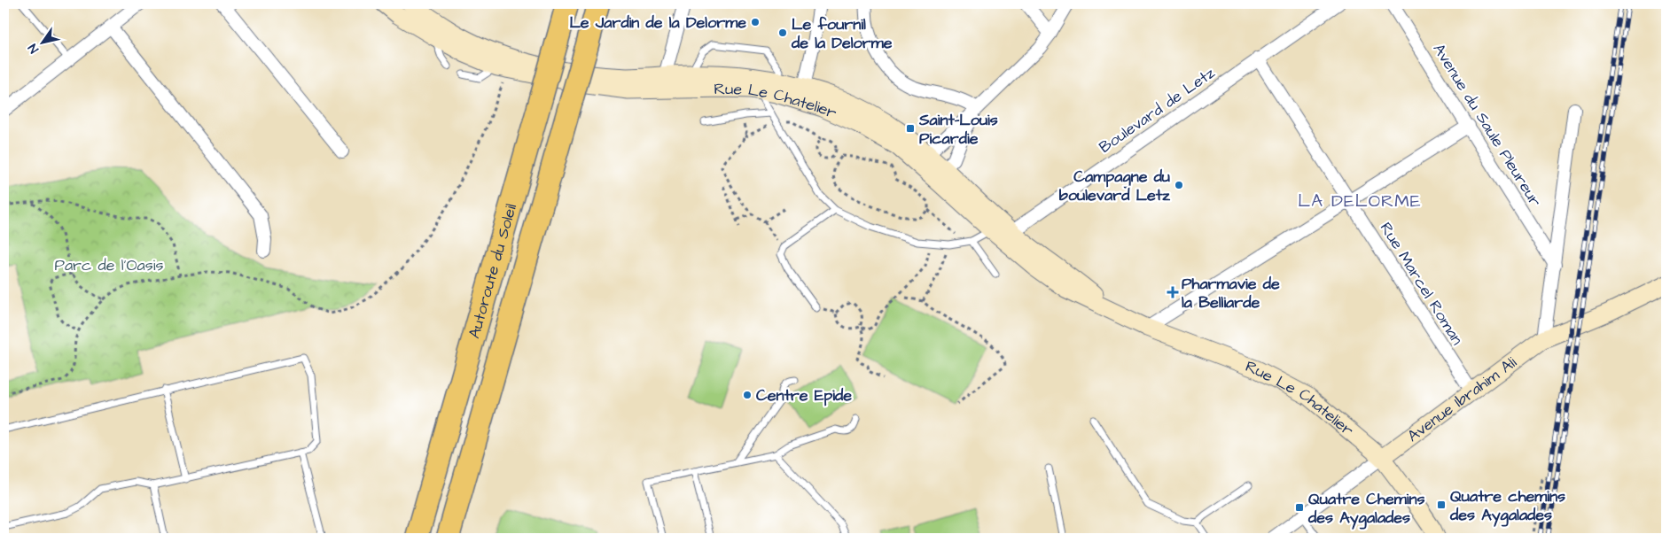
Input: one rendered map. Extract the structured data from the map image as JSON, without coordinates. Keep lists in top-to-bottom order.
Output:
{
  "streets": {
    "highway": ["Autoroute du Soleil"],
    "main road": ["Rue Le Chatelier", "Avenue Ibrahim Ali"],
    "street": ["Boulevard de Letz", "Avenue du Saule Pleureur", "Rue Marcel Roman"]
  },
  "crossings": [
    ["Rue Le Chatelier", "Boulevard de Letz"],
    ["Rue Le Chatelier", "Avenue Ibrahim Ali"],
    ["Boulevard de Letz", "Rue Marcel Roman"],
    ["Rue Marcel Roman", "Avenue Ibrahim Ali"]
  ],
  "districts": ["LA DELORME"],
  "parks": ["Parc de l'Oasis"],
  "places": {
    "other": [
      "Le Jardin de la Delorme",
      "Le fournil de la Delorme",
      "Campagne du boulevard Letz",
      "Centre Epide"
    ],
    "transit": ["Saint-Louis Picardie", "Quatre chemins des Aygalades", "Quatre Chemins des Aygalades"],
    "health": ["Pharmavie de la Belliarde"]
  },
  "north": "bottom left"
}
